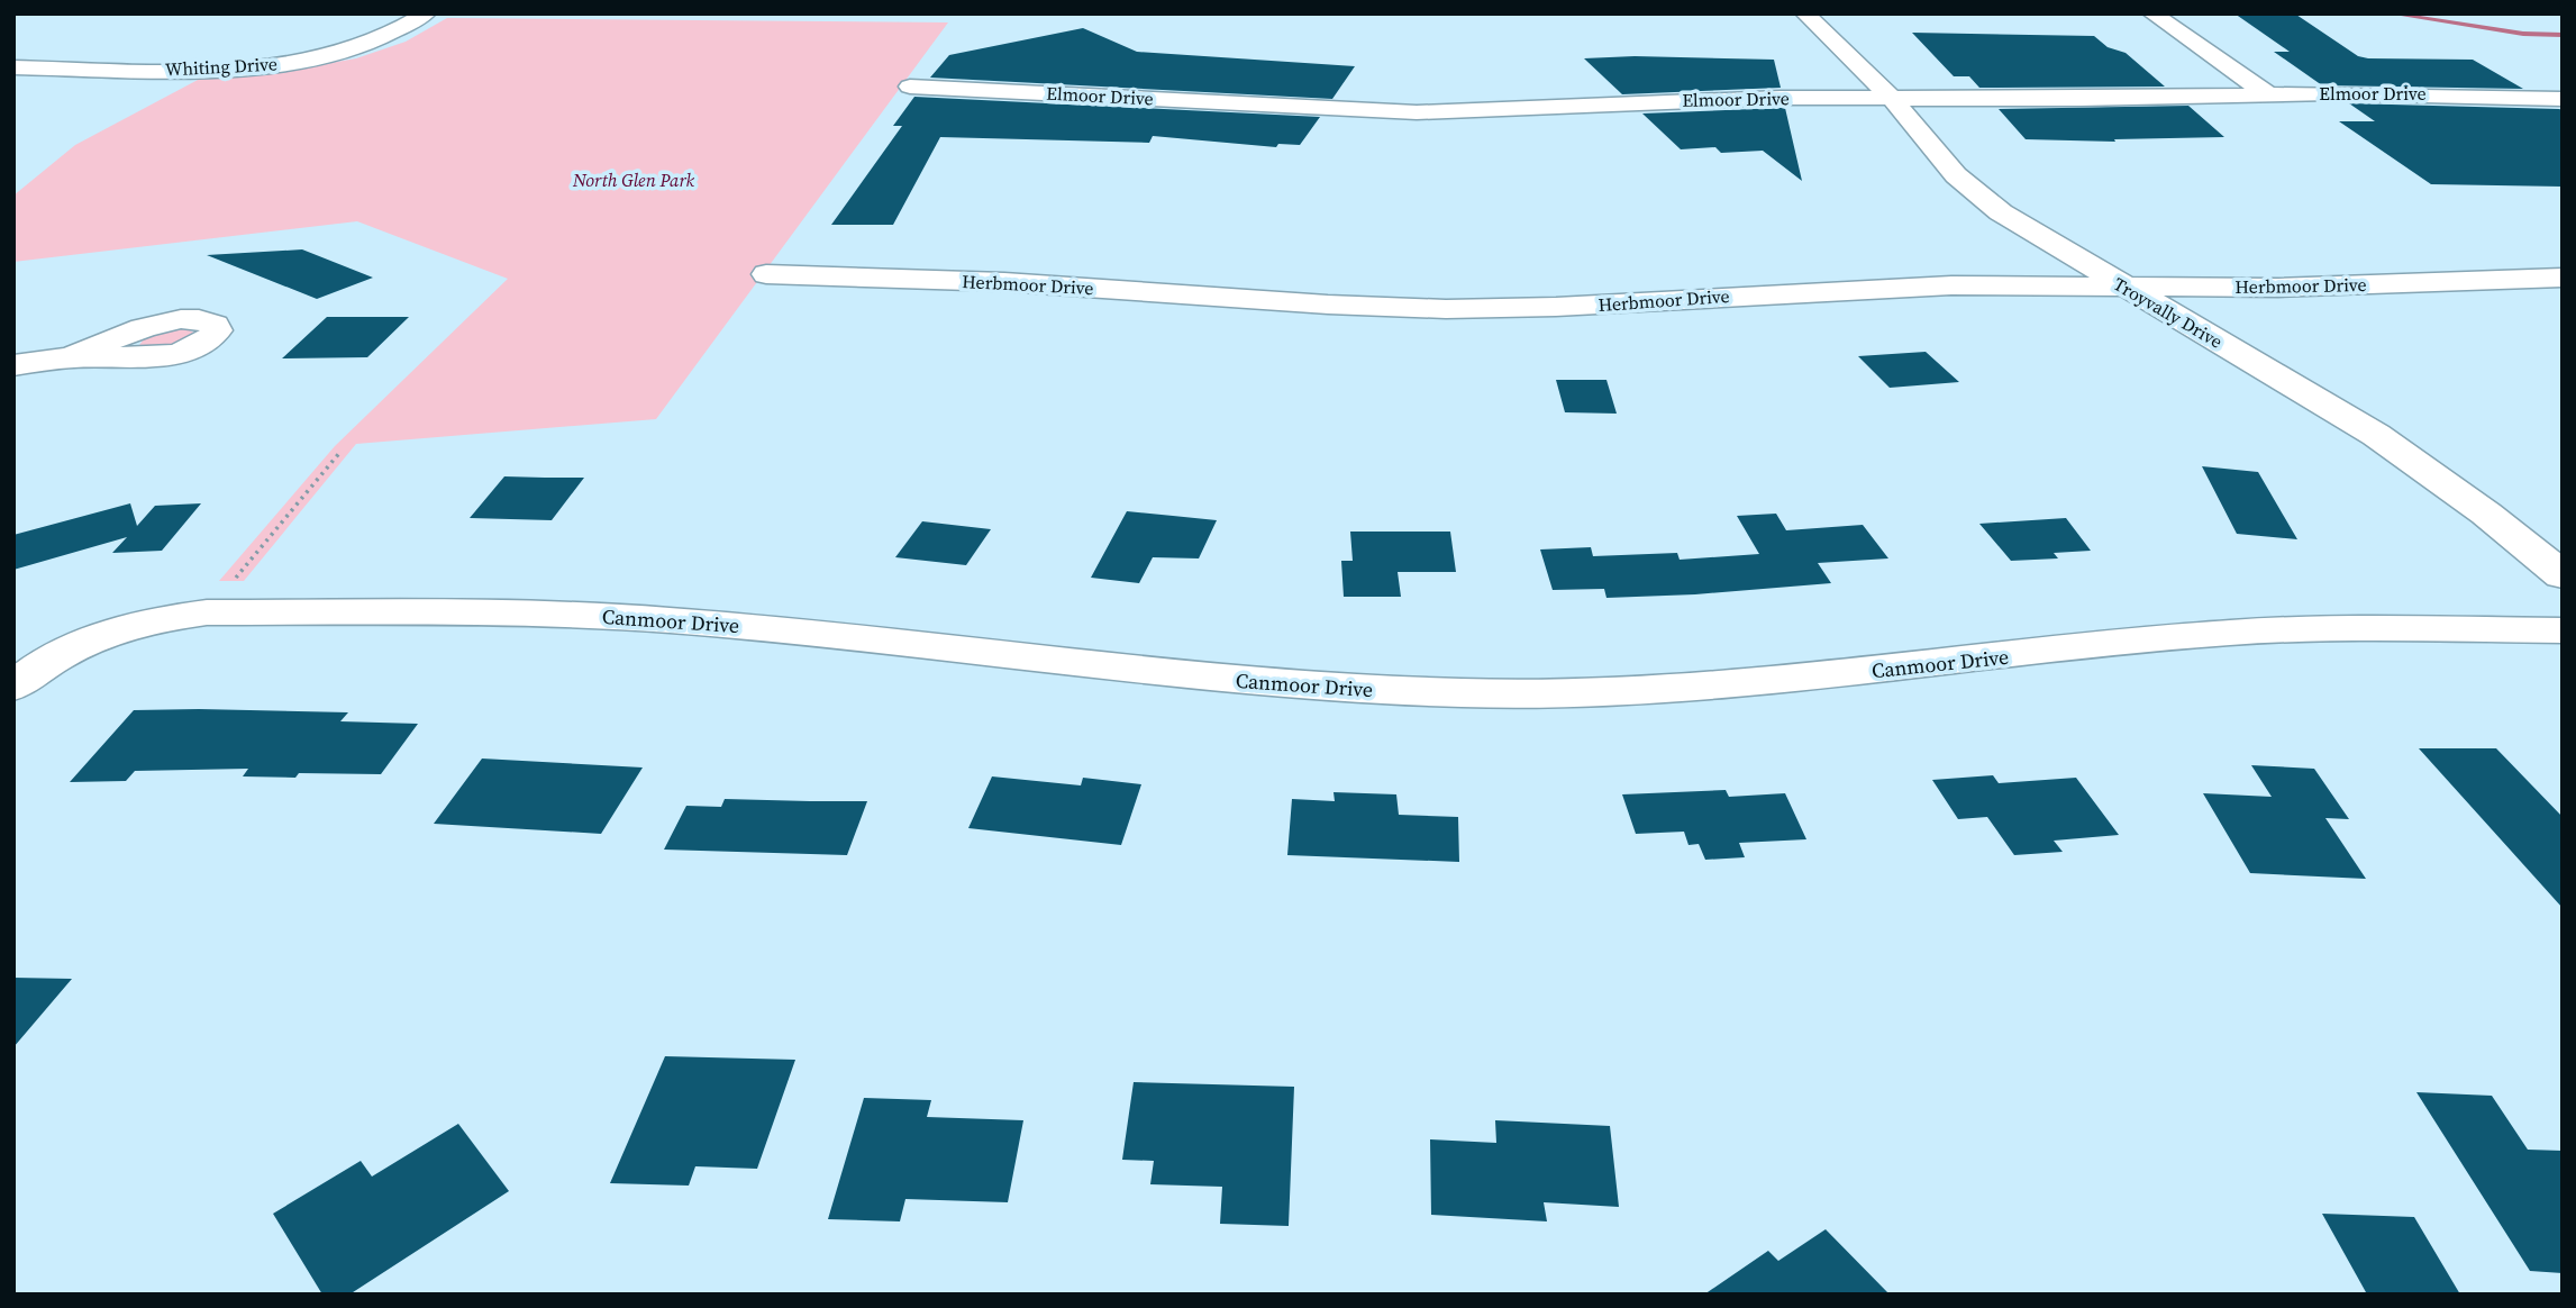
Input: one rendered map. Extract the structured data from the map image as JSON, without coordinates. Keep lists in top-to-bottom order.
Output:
{
  "streets": {
    "street": [
      "Whiting Drive",
      "Elmoor Drive",
      "Herbmoor Drive",
      "Troyvally Drive",
      "Canmoor Drive"
    ]
  },
  "crossings": [
    ["Elmoor Drive", "Troyvally Drive"],
    ["Herbmoor Drive", "Troyvally Drive"]
  ],
  "parks": ["North Glen Park"]
}
